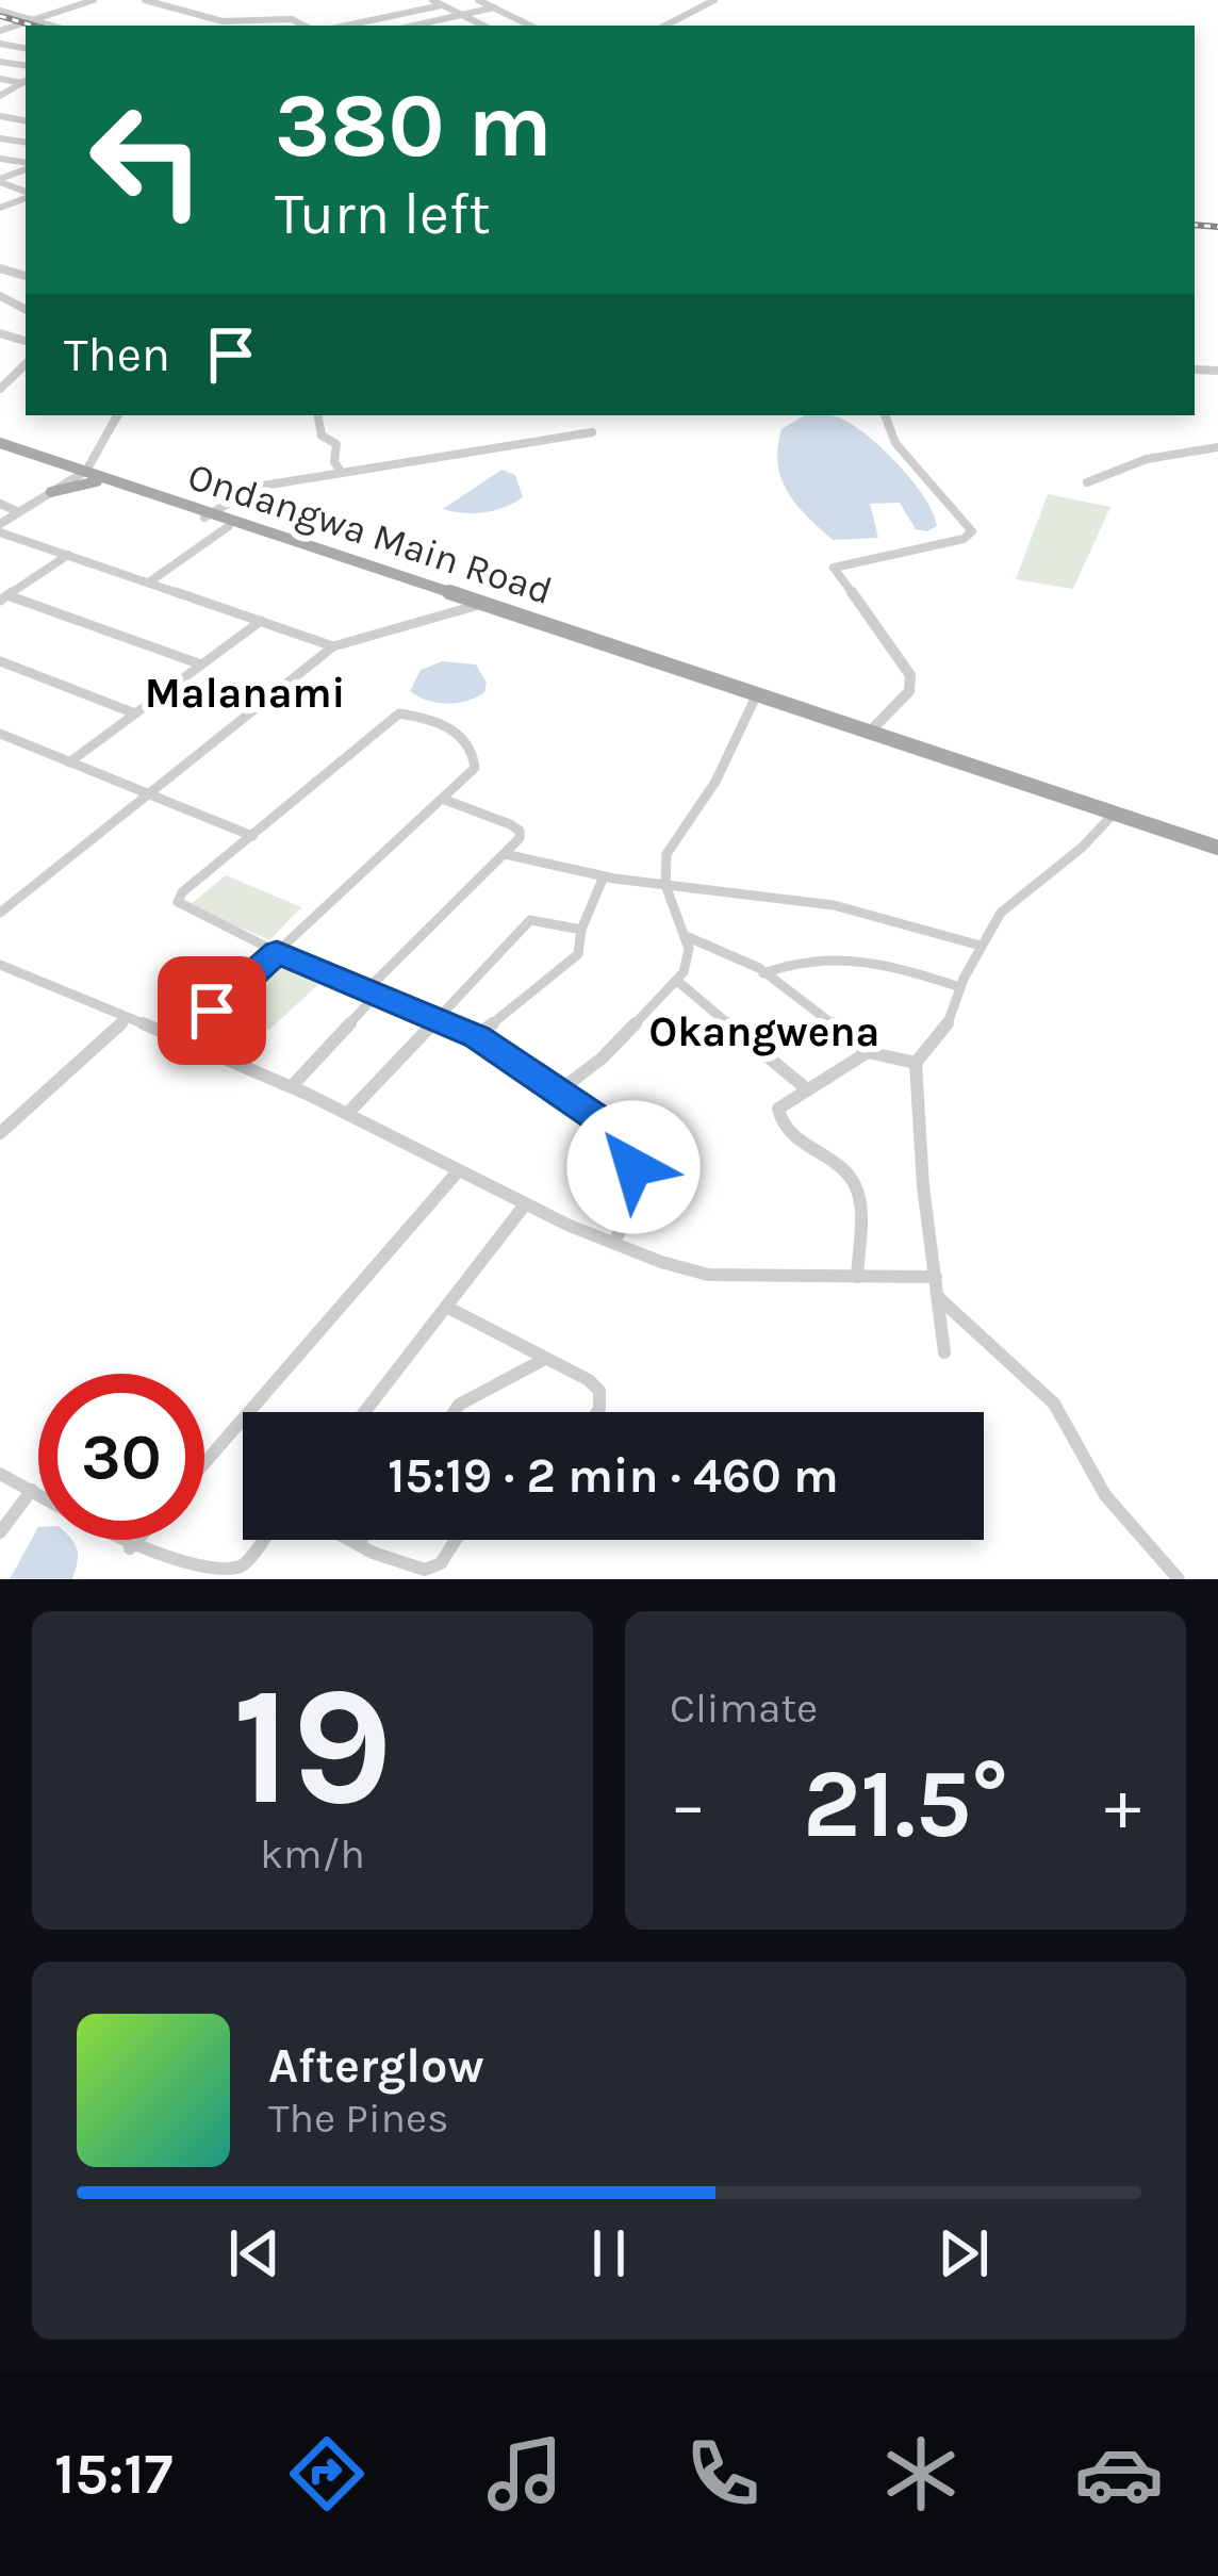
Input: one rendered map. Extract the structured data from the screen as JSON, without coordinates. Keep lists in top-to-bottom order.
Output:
{
  "streets": {
    "main road": ["Ondangwa Main Road"]
  },
  "districts": ["Malanami", "Okangwena"],
  "page": {
    "turn": ["380 m", "Turn left"],
    "then": "Then",
    "limit": "30",
    "trip": "15:19 · 2 min · 460 m",
    "tile": [
      ["19", "km/h"],
      "Climate"
    ],
    "heat": ["−", "21.5°", "+"],
    "song": ["Afterglow", "The Pines"],
    "tabs": "15:17"
  }
}
